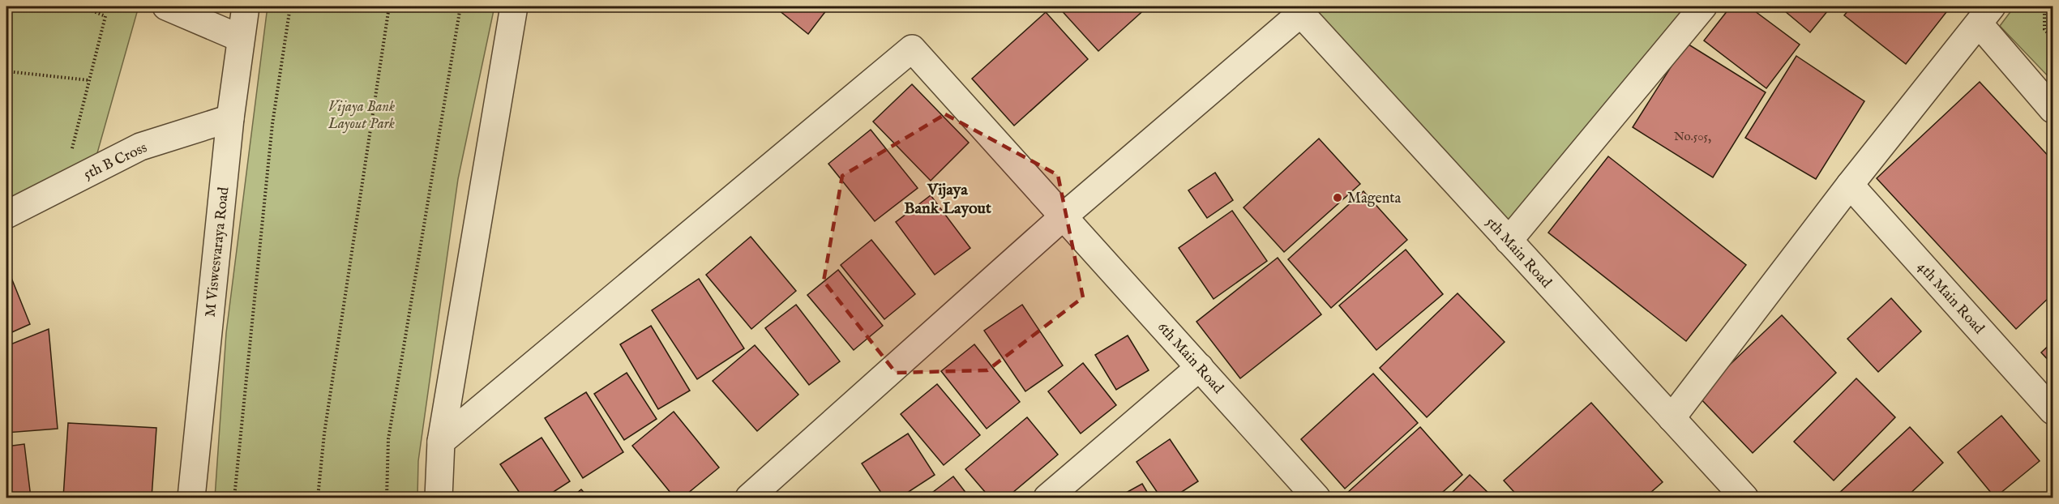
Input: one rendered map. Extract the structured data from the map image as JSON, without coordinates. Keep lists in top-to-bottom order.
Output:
{
  "streets": {
    "street": [
      "5th B Cross",
      "M Viswesvaraya Road",
      "5th Main Road",
      "4th Main Road",
      "6th Main Road"
    ]
  },
  "crossings": [
    ["5th B Cross", "M Viswesvaraya Road"]
  ],
  "districts": ["Vijaya Bank Layout"],
  "parks": ["Vijaya Bank Layout Park"],
  "places": ["Magenta"],
  "house_numbers": ["No.505,"]
}
